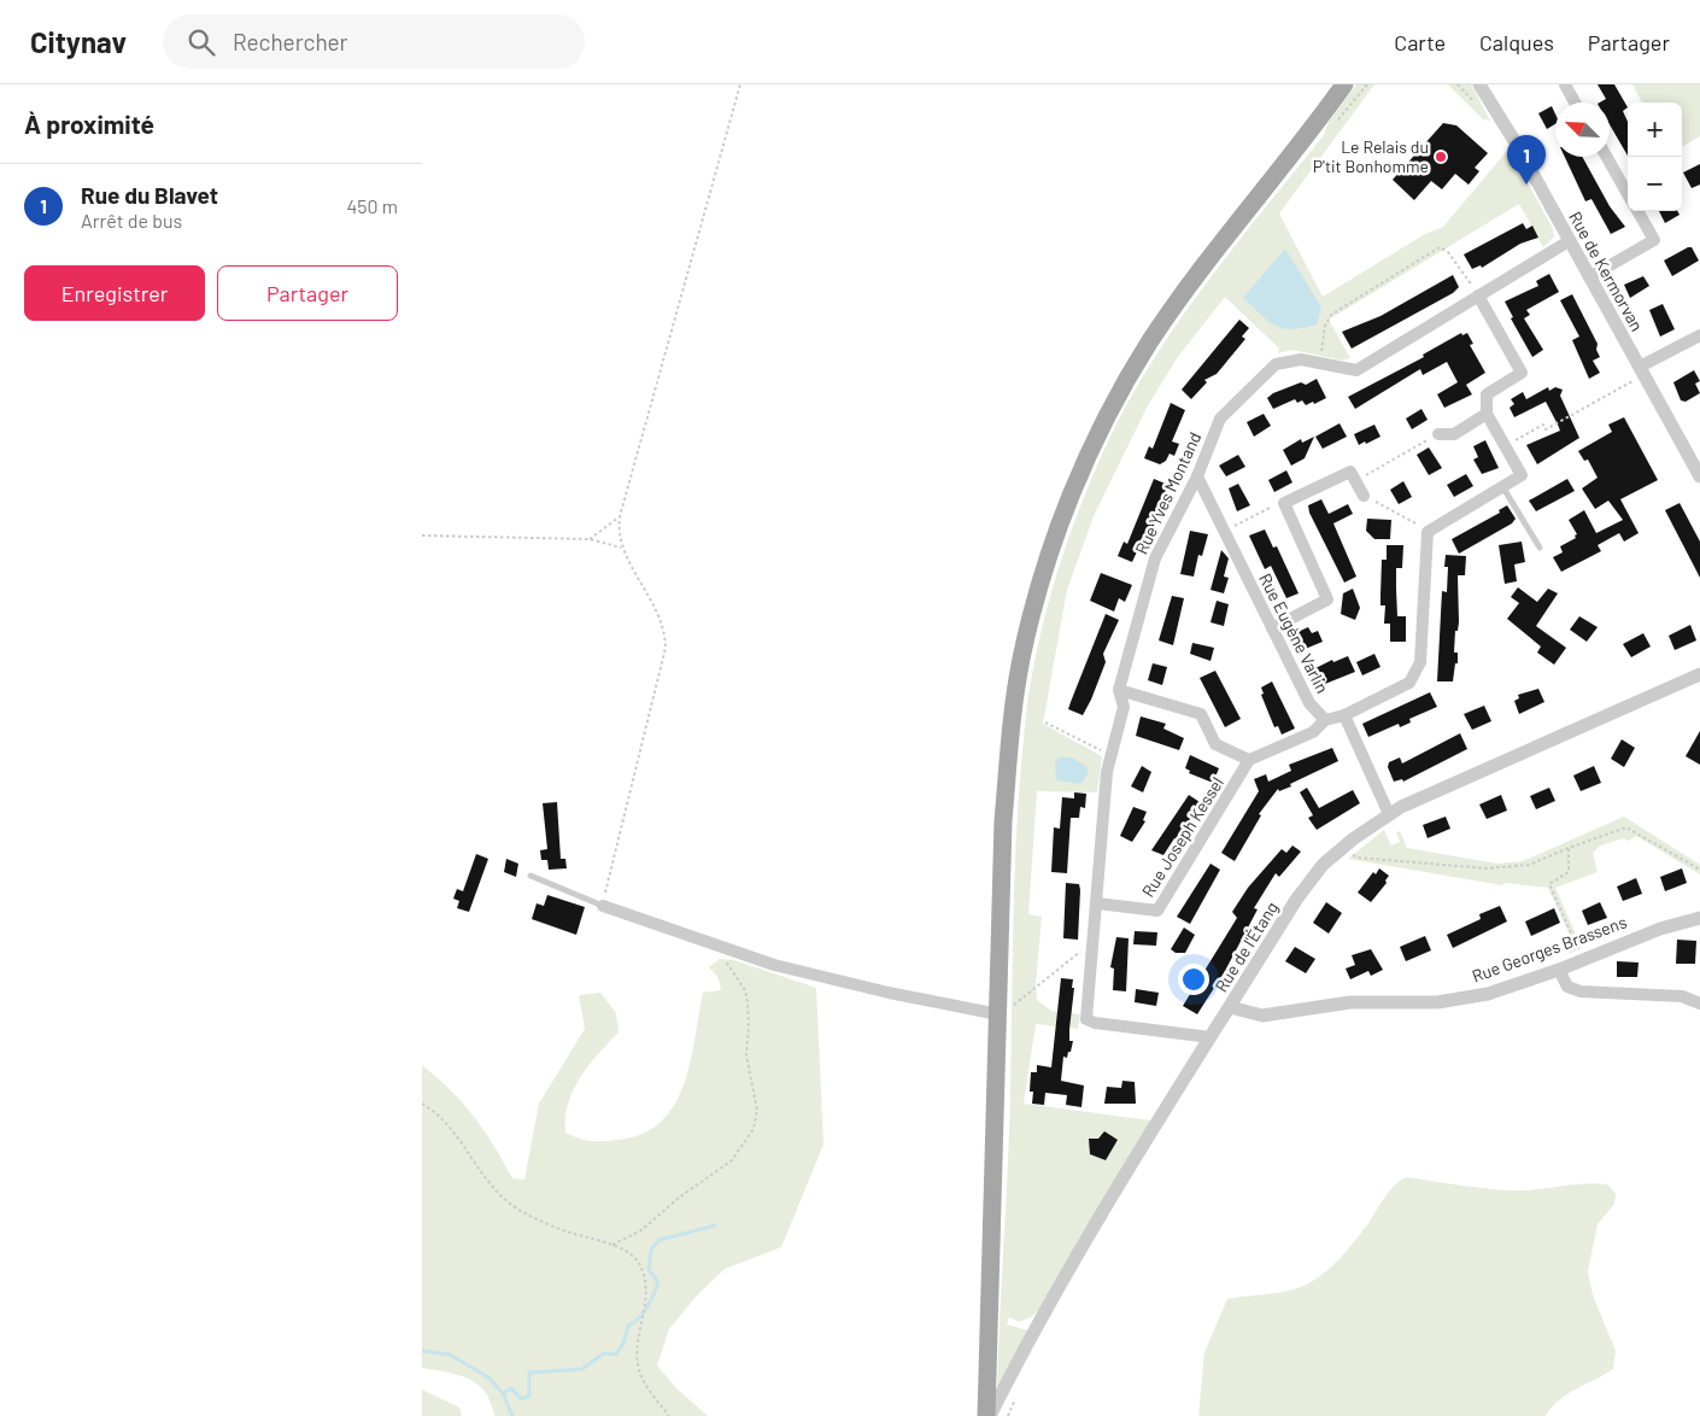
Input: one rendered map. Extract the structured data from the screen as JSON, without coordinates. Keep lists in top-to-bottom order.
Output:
{
  "streets": {
    "street": [
      "Rue de Kermorvan",
      "Rue Yves Montand",
      "Rue Eugène Varlin",
      "Rue Joseph Kessel",
      "Rue de l'Étang",
      "Rue Georges Brassens"
    ]
  },
  "crossings": [
    ["Rue de Kermorvan", "Rue Yves Montand"],
    ["Rue Yves Montand", "Rue Eugène Varlin"],
    ["Rue Yves Montand", "Rue Joseph Kessel"],
    ["Rue Yves Montand", "Rue de l'Étang"],
    ["Rue de l'Étang", "Rue Georges Brassens"]
  ],
  "places": ["Le Relais du P'tit Bonhomme"],
  "north": "top left",
  "page": {
    "header": "Citynav",
    "search": "Rechercher",
    "nav": ["Carte", "Calques", "Partager"],
    "heading": "À proximité",
    "map_buttons": ["+", "−"],
    "pins": "1",
    "list": [
      {
        "mark": "1",
        "name": "Rue du Blavet",
        "note": "Arrêt de bus",
        "value": "450 m"
      }
    ],
    "buttons": ["Enregistrer", "Partager"]
  }
}
